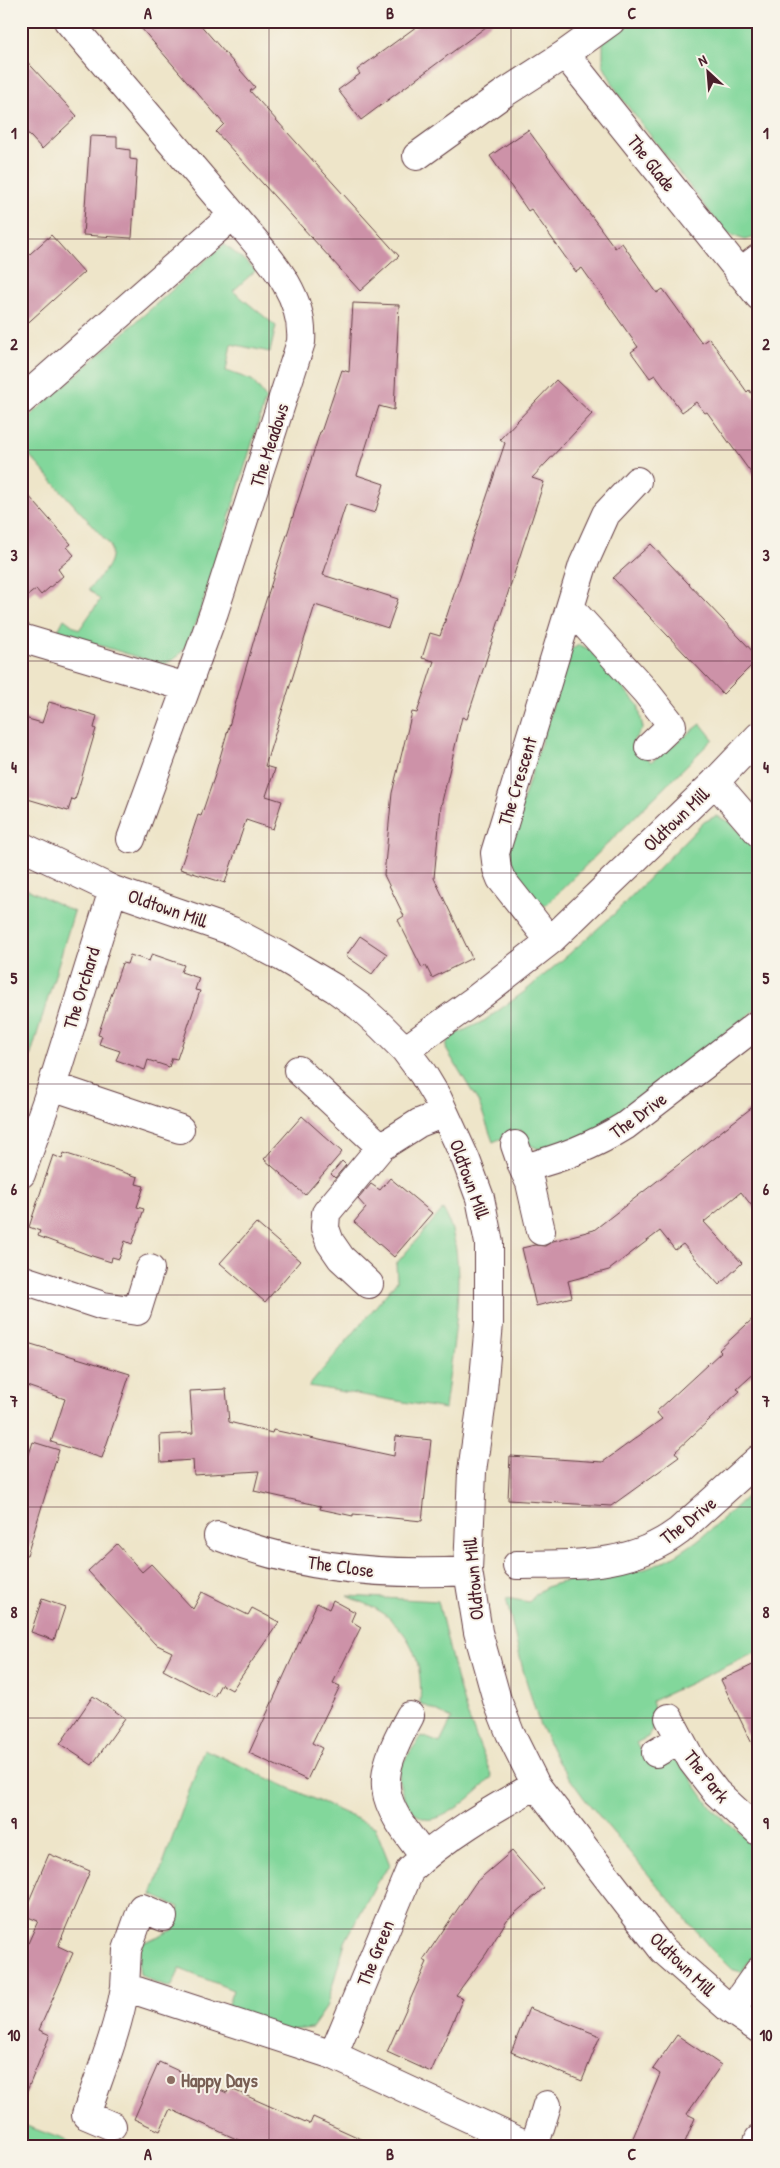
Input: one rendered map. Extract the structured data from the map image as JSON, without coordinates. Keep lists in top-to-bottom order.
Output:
{
  "streets": {
    "street": [
      "The Glade",
      "The Meadows",
      "The Crescent",
      "Oldtown Mill",
      "The Orchard",
      "The Drive",
      "The Close",
      "The Park",
      "The Green"
    ]
  },
  "crossings": [
    ["The Crescent", "Oldtown Mill"],
    ["Oldtown Mill", "The Orchard"],
    ["Oldtown Mill", "The Close"],
    ["Oldtown Mill", "The Green"]
  ],
  "places": ["Happy Days"],
  "north": "top left",
  "grid": {
    "columns": ["A", "B", "C"],
    "rows": [
      "1",
      "2",
      "3",
      "4",
      "5",
      "6",
      "7",
      "8",
      "9",
      "10"
    ]
  }
}
